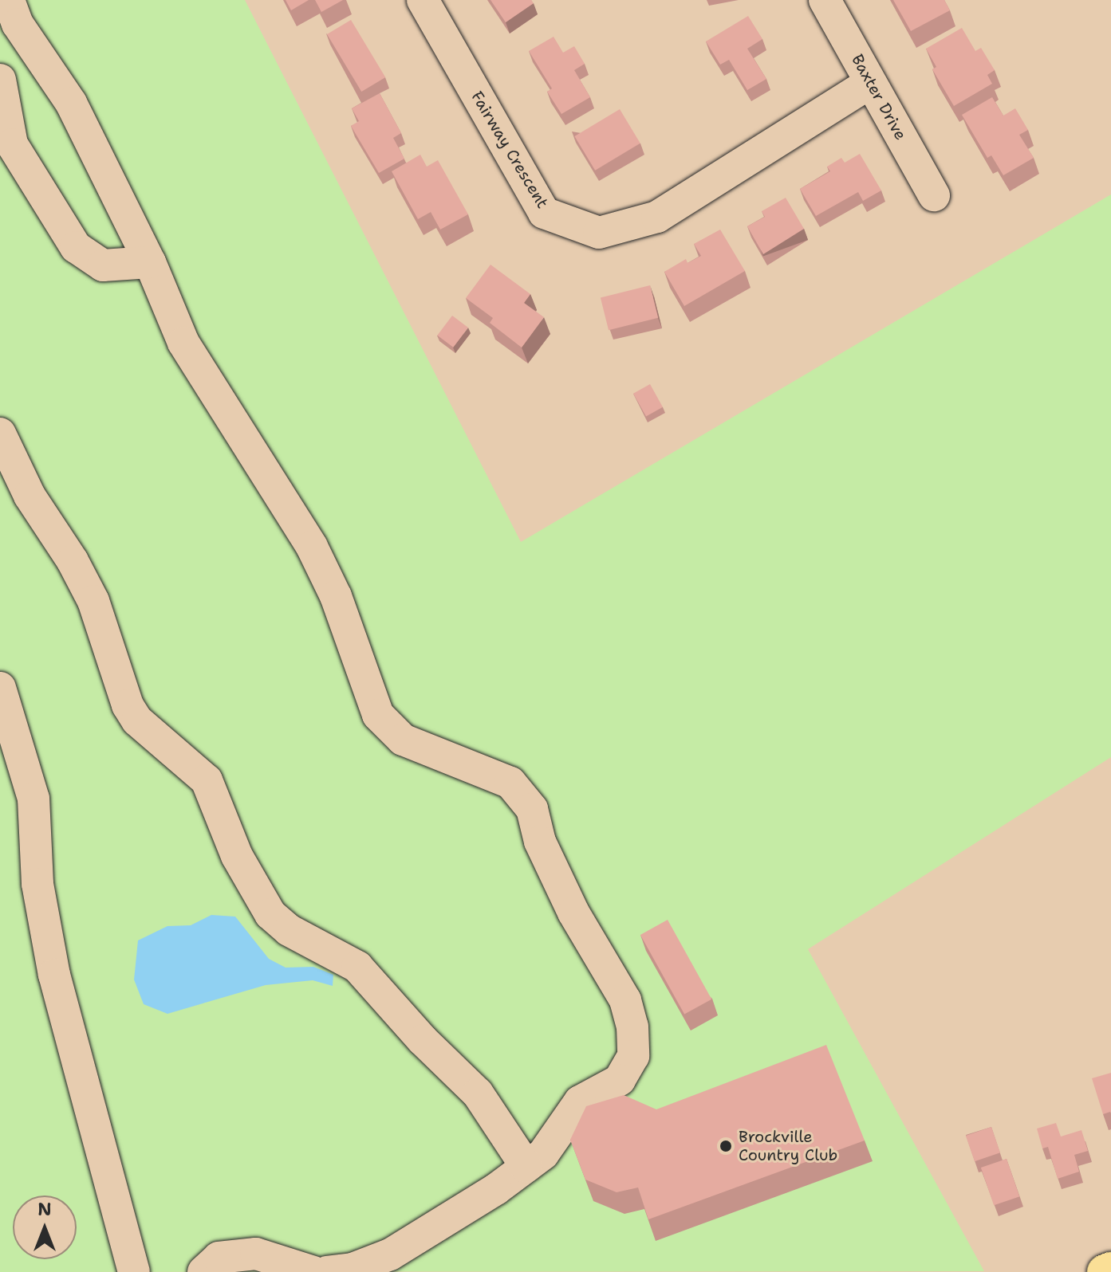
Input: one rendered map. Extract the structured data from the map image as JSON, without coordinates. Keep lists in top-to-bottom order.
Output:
{
  "streets": {
    "street": ["Baxter Drive", "Fairway Crescent"]
  },
  "crossings": [
    ["Baxter Drive", "Fairway Crescent"]
  ],
  "places": ["Brockville Country Club"],
  "north": "top"
}
